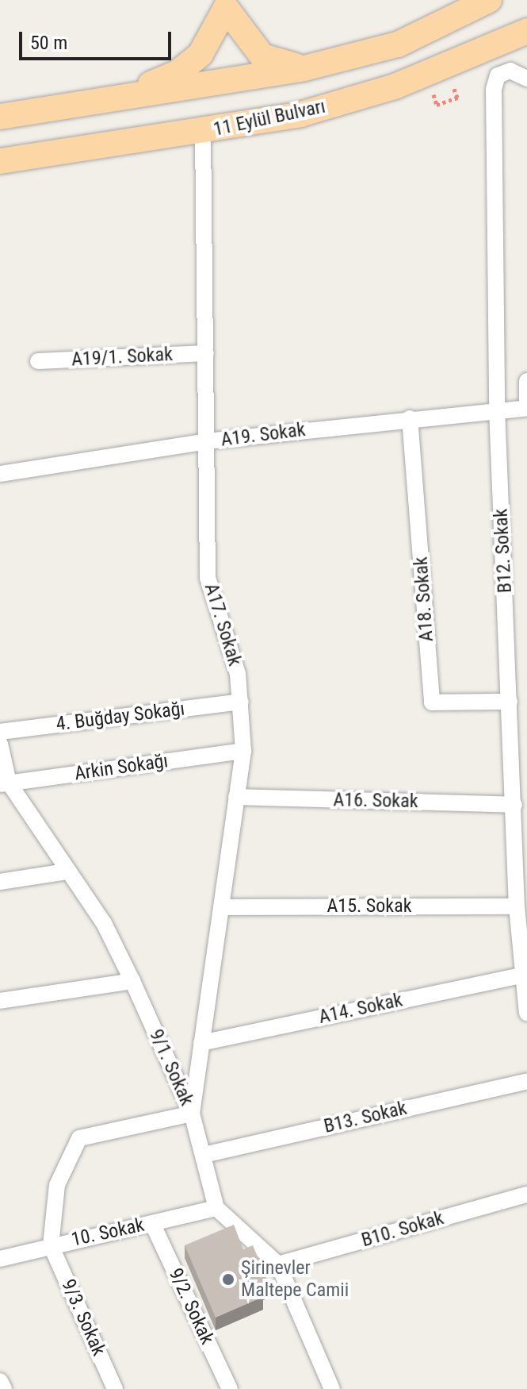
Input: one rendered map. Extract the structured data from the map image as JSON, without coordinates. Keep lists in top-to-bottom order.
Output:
{
  "streets": {
    "main road": ["11 Eylül Bulvarı"],
    "street": [
      "A19/1. Sokak",
      "A19. Sokak",
      "B12. Sokak",
      "A18. Sokak",
      "A17. Sokak",
      "4. Buğday Sokağı",
      "Arkin Sokağı",
      "A16. Sokak",
      "A15. Sokak",
      "A14. Sokak",
      "9/1. Sokak",
      "B13. Sokak",
      "B10. Sokak",
      "10. Sokak",
      "9/2. Sokak",
      "9/3. Sokak"
    ]
  },
  "crossings": [
    ["11 Eylül Bulvarı", "A17. Sokak"],
    ["A19/1. Sokak", "A17. Sokak"],
    ["A19. Sokak", "B12. Sokak"],
    ["A19. Sokak", "A18. Sokak"],
    ["A19. Sokak", "A17. Sokak"],
    ["B12. Sokak", "A18. Sokak"],
    ["B12. Sokak", "A16. Sokak"],
    ["B12. Sokak", "A15. Sokak"],
    ["B12. Sokak", "A14. Sokak"],
    ["A17. Sokak", "4. Buğday Sokağı"],
    ["A17. Sokak", "Arkin Sokağı"],
    ["A17. Sokak", "A16. Sokak"],
    ["A17. Sokak", "A15. Sokak"],
    ["A17. Sokak", "A14. Sokak"],
    ["A17. Sokak", "9/1. Sokak"],
    ["Arkin Sokağı", "9/1. Sokak"],
    ["9/1. Sokak", "B13. Sokak"],
    ["9/1. Sokak", "10. Sokak"],
    ["10. Sokak", "9/2. Sokak"],
    ["10. Sokak", "9/3. Sokak"]
  ],
  "places": ["Şirinevler Maltepe Camii"],
  "scale_bar": "50 m"
}
